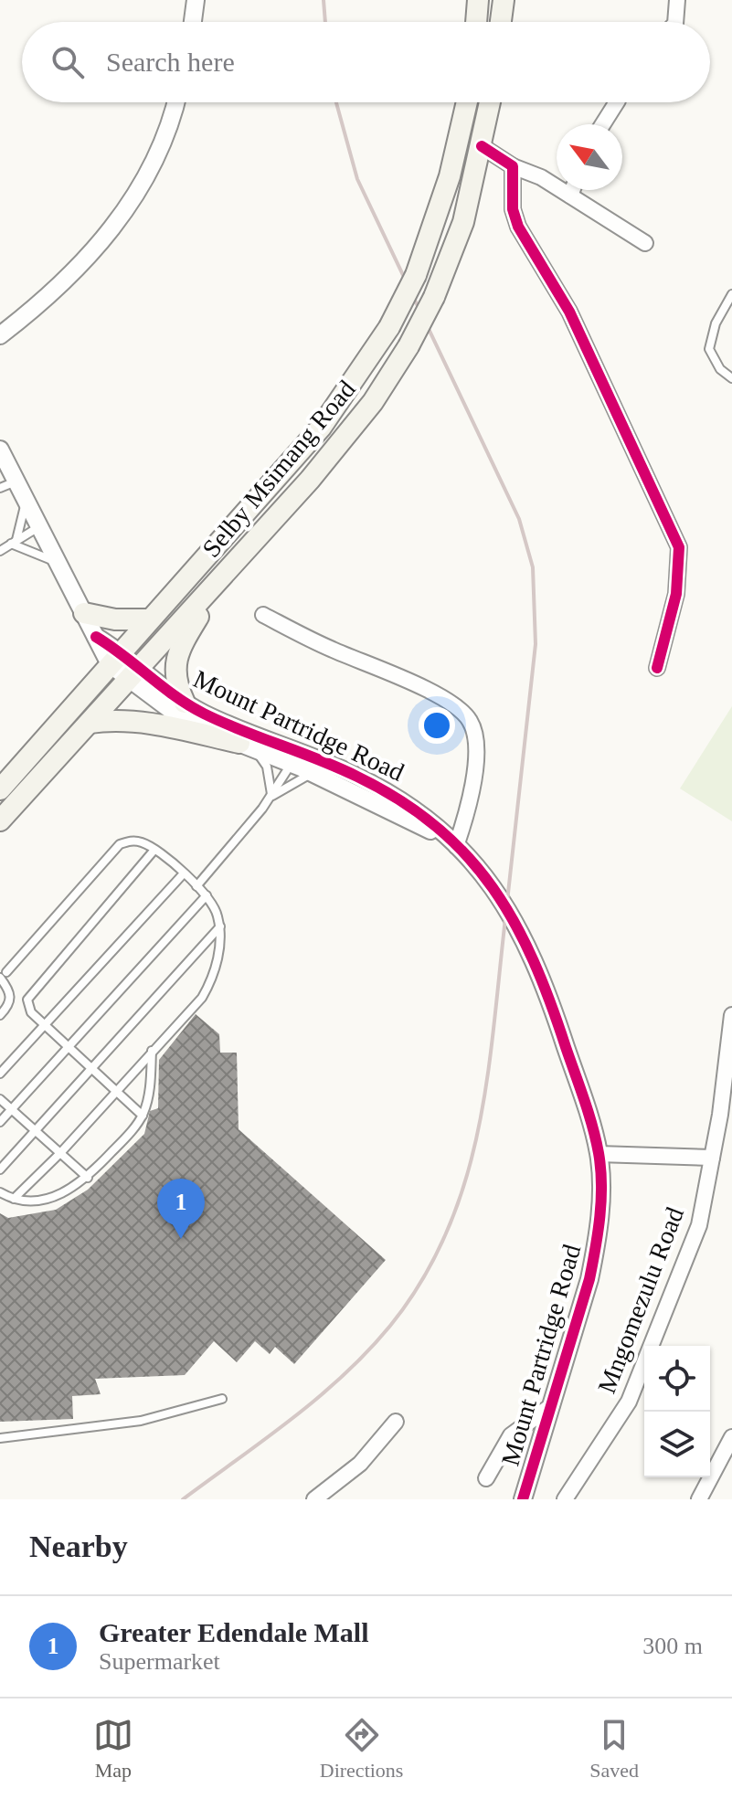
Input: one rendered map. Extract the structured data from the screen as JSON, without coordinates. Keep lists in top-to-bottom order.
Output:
{
  "streets": {
    "main road": ["Selby Msimang Road"],
    "street": ["Mount Partridge Road", "Mngomezulu Road"]
  },
  "crossings": [
    ["Selby Msimang Road", "Mount Partridge Road"]
  ],
  "north": "top left",
  "page": {
    "search": "Search here",
    "pins": "1",
    "heading": "Nearby",
    "list": [
      {
        "mark": "1",
        "name": "Greater Edendale Mall",
        "note": "Supermarket",
        "value": "300 m"
      }
    ],
    "nav": ["Map", "Directions", "Saved"]
  }
}
